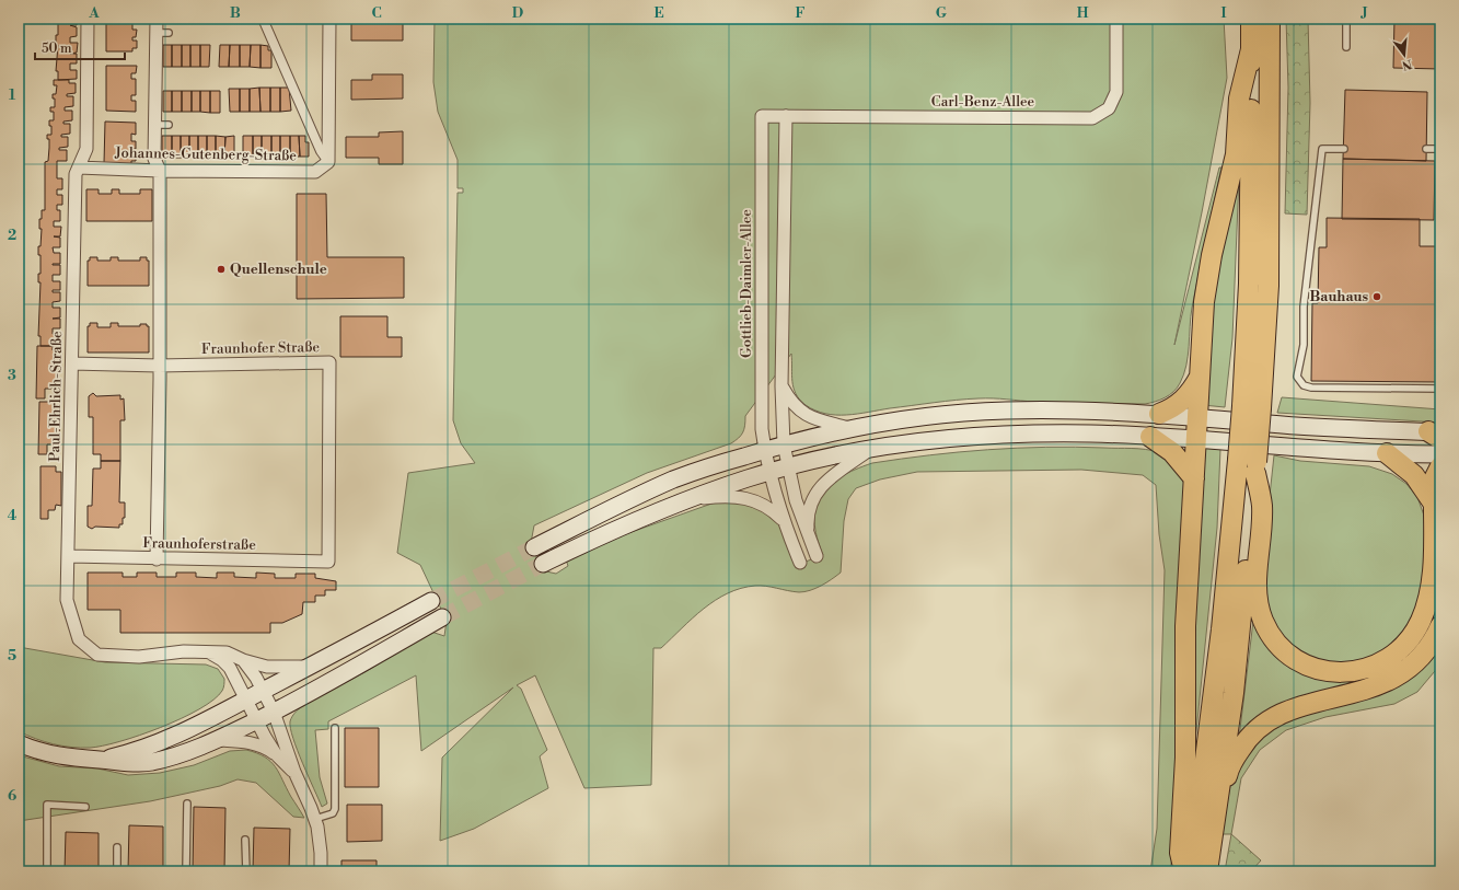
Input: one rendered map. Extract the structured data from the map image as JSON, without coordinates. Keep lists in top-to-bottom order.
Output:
{
  "streets": {
    "street": [
      "Carl-Benz-Allee",
      "Johannes-Gutenberg-Straße",
      "Gottlieb-Daimler-Allee",
      "Fraunhofer Straße",
      "Paul-Ehrlich-Straße",
      "Fraunhoferstraße"
    ]
  },
  "crossings": [
    ["Carl-Benz-Allee", "Gottlieb-Daimler-Allee"],
    ["Johannes-Gutenberg-Straße", "Paul-Ehrlich-Straße"],
    ["Fraunhofer Straße", "Paul-Ehrlich-Straße"],
    ["Fraunhofer Straße", "Fraunhoferstraße"],
    ["Paul-Ehrlich-Straße", "Fraunhoferstraße"]
  ],
  "places": ["Quellenschule", "Bauhaus"],
  "scale_bar": "50 m",
  "north": "bottom",
  "grid": {
    "columns": [
      "A",
      "B",
      "C",
      "D",
      "E",
      "F",
      "G",
      "H",
      "I",
      "J"
    ],
    "rows": [
      "1",
      "2",
      "3",
      "4",
      "5",
      "6"
    ]
  }
}
